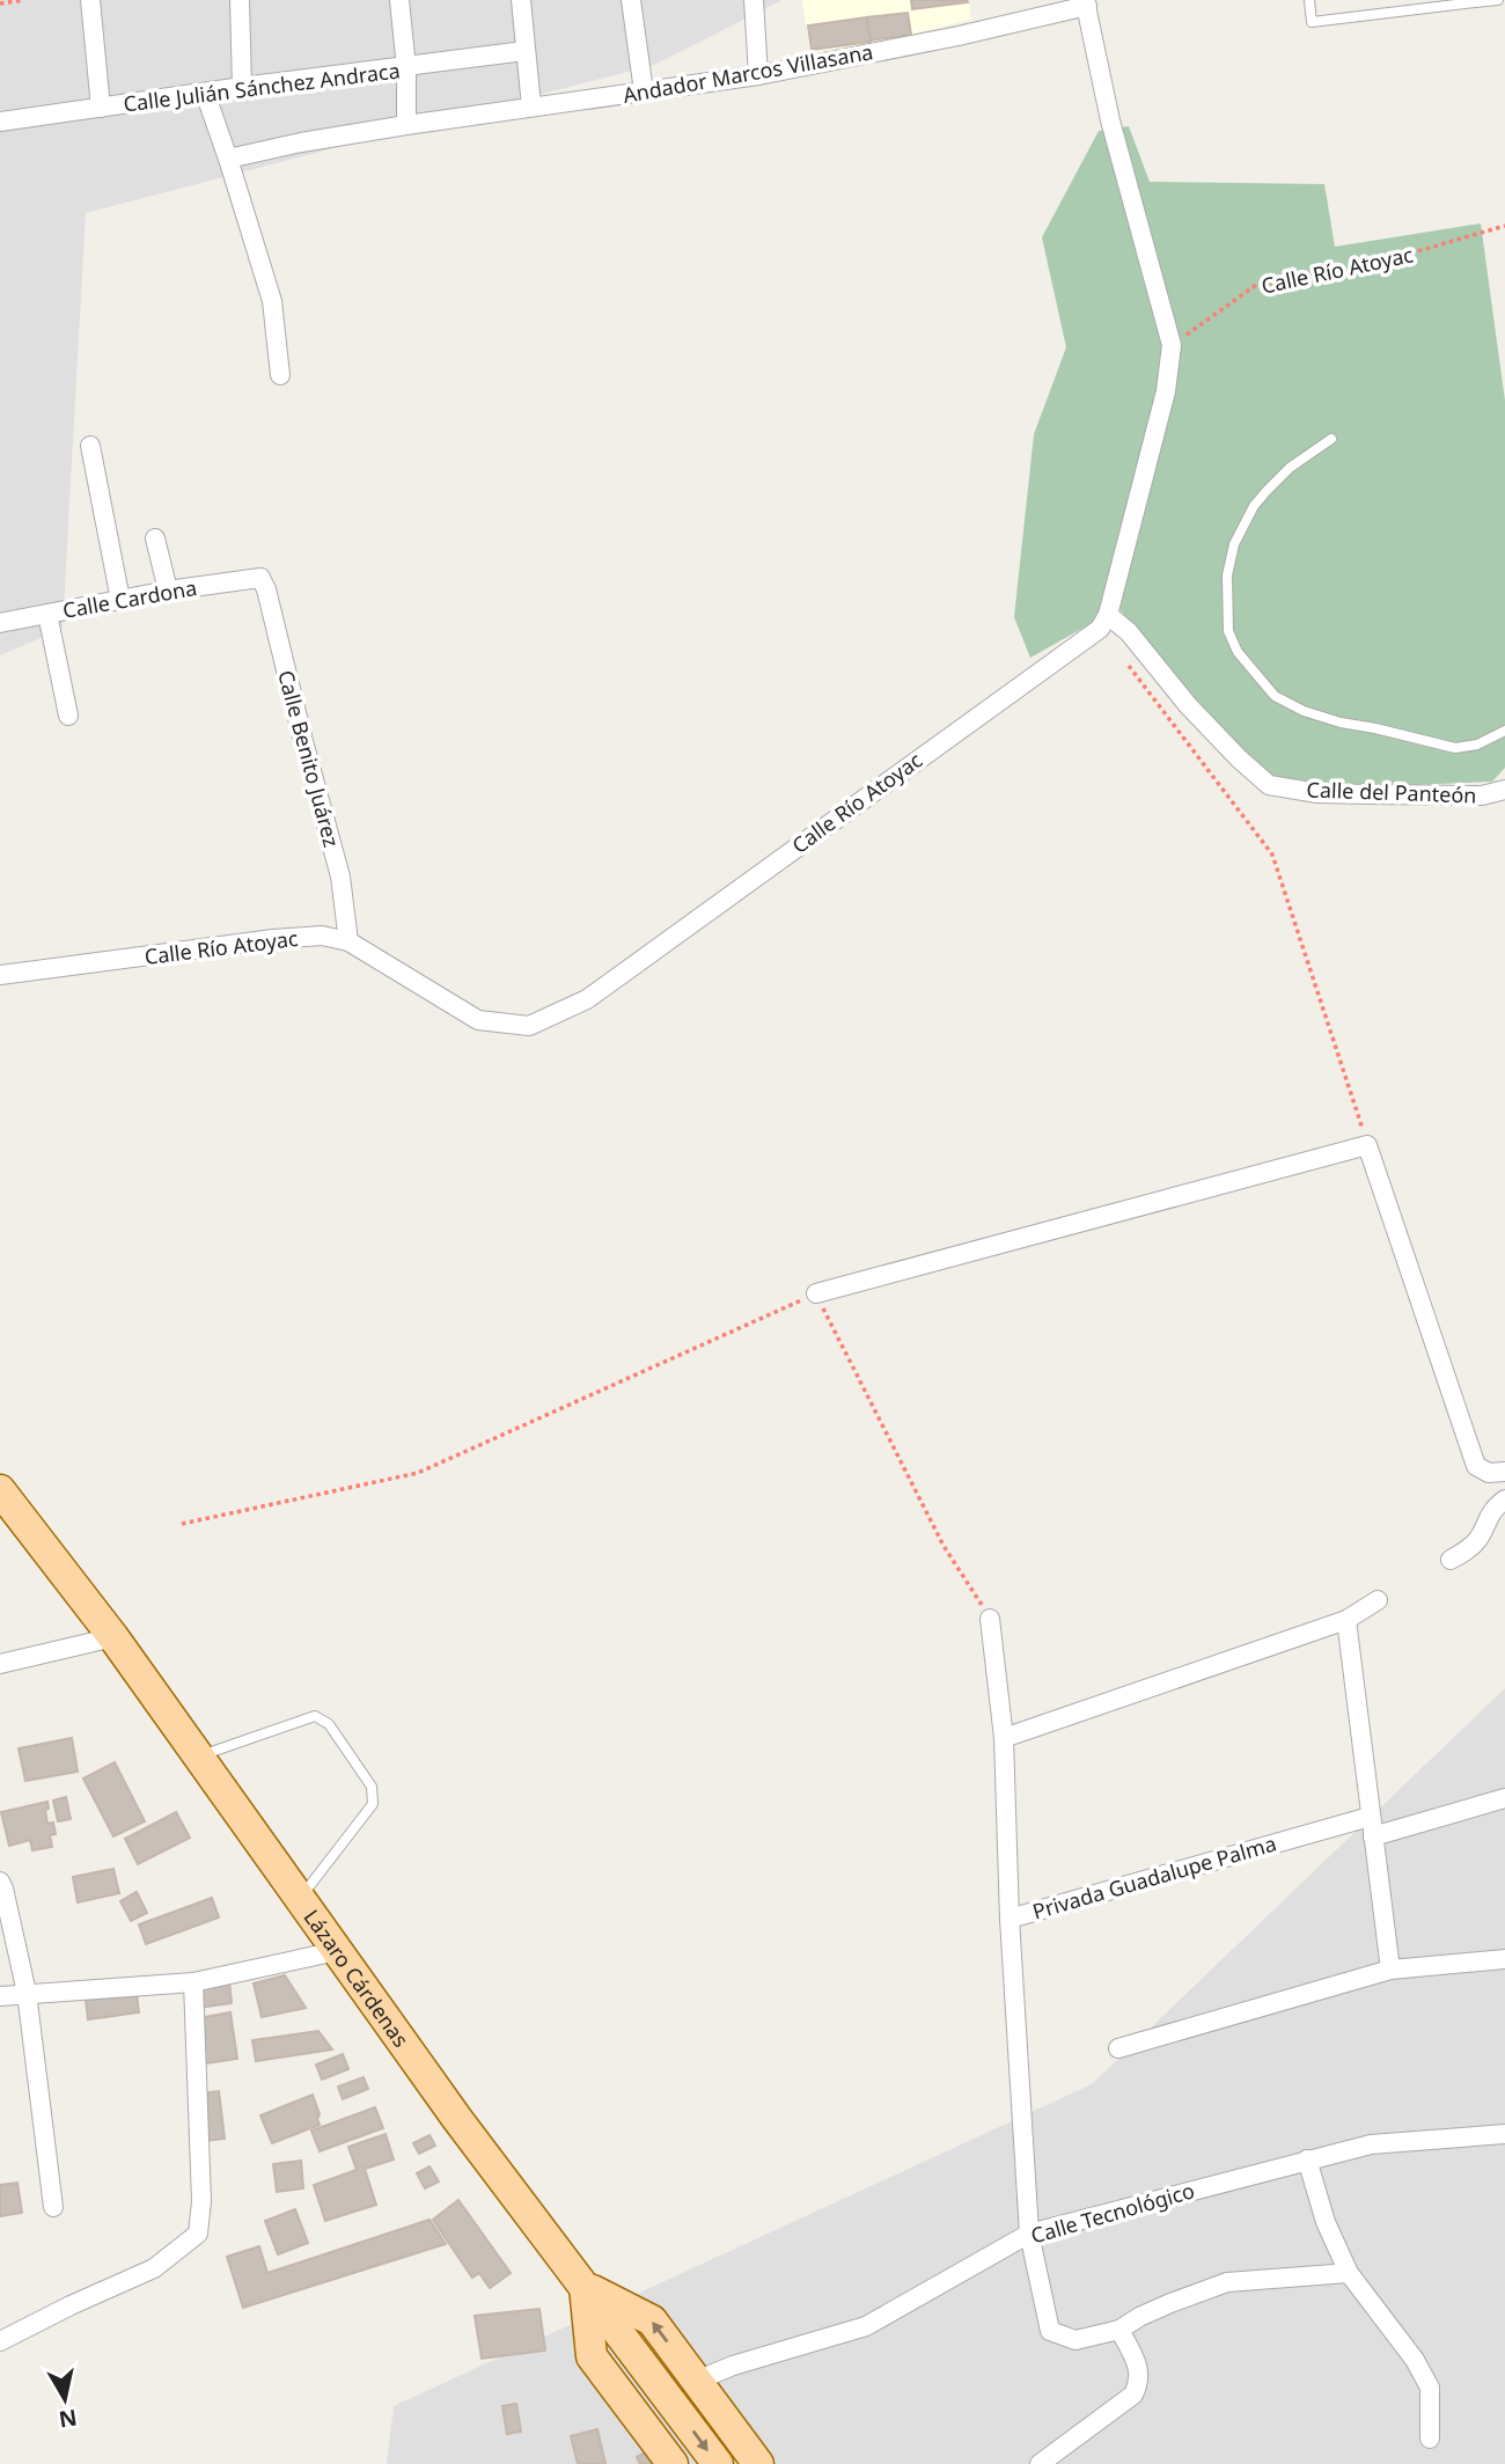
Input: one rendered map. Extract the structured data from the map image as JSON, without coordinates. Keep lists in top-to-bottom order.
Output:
{
  "streets": {
    "main road": ["Lázaro Cárdenas"],
    "street": [
      "Andador Marcos Villasana",
      "Calle Julián Sánchez Andraca",
      "Calle Río Atoyac",
      "Calle Cardona",
      "Calle Benito Juárez",
      "Calle del Panteón",
      "Privada Guadalupe Palma",
      "Calle Tecnológico"
    ]
  },
  "crossings": [
    ["Calle Río Atoyac", "Calle Benito Juárez"],
    ["Calle Río Atoyac", "Calle del Panteón"],
    ["Calle Cardona", "Calle Benito Juárez"],
    ["Privada Guadalupe Palma", "Calle Tecnológico"]
  ],
  "north": "bottom"
}
